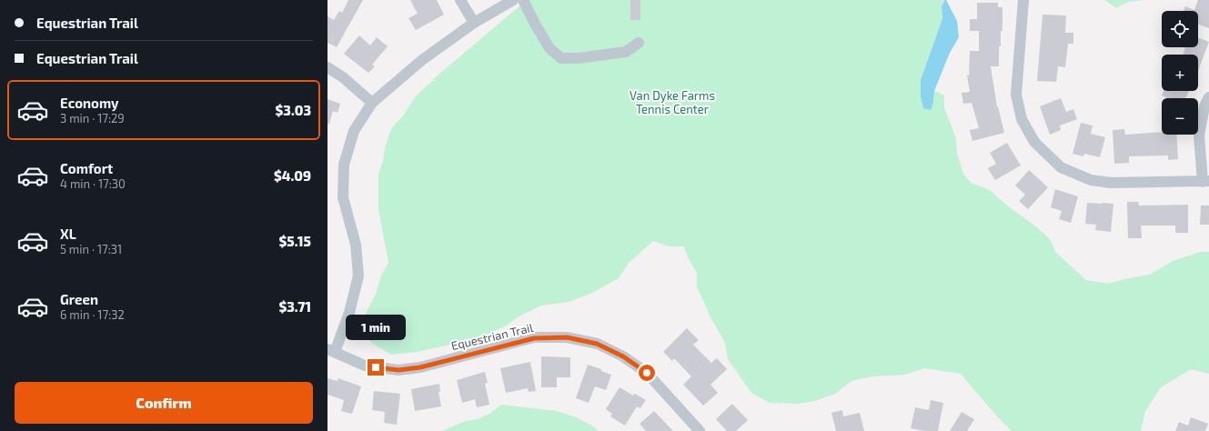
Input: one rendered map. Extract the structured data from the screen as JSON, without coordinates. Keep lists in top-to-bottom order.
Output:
{
  "streets": {
    "street": ["Equestrian Trail"]
  },
  "parks": ["Van Dyke Farms Tennis Center"],
  "page": {
    "banner": ["Equestrian Trail", "Equestrian Trail"],
    "map_buttons": ["+", "−"],
    "list": [
      {
        "name": "Economy",
        "note": "3 min · 17:29",
        "value": "$3.03"
      },
      {
        "name": "Comfort",
        "note": "4 min · 17:30",
        "value": "$4.09"
      },
      {
        "name": "XL",
        "note": "5 min · 17:31",
        "value": "$5.15"
      },
      {
        "name": "Green",
        "note": "6 min · 17:32",
        "value": "$3.71"
      }
    ],
    "bubble": "1 min",
    "buttons": "Confirm"
  }
}
